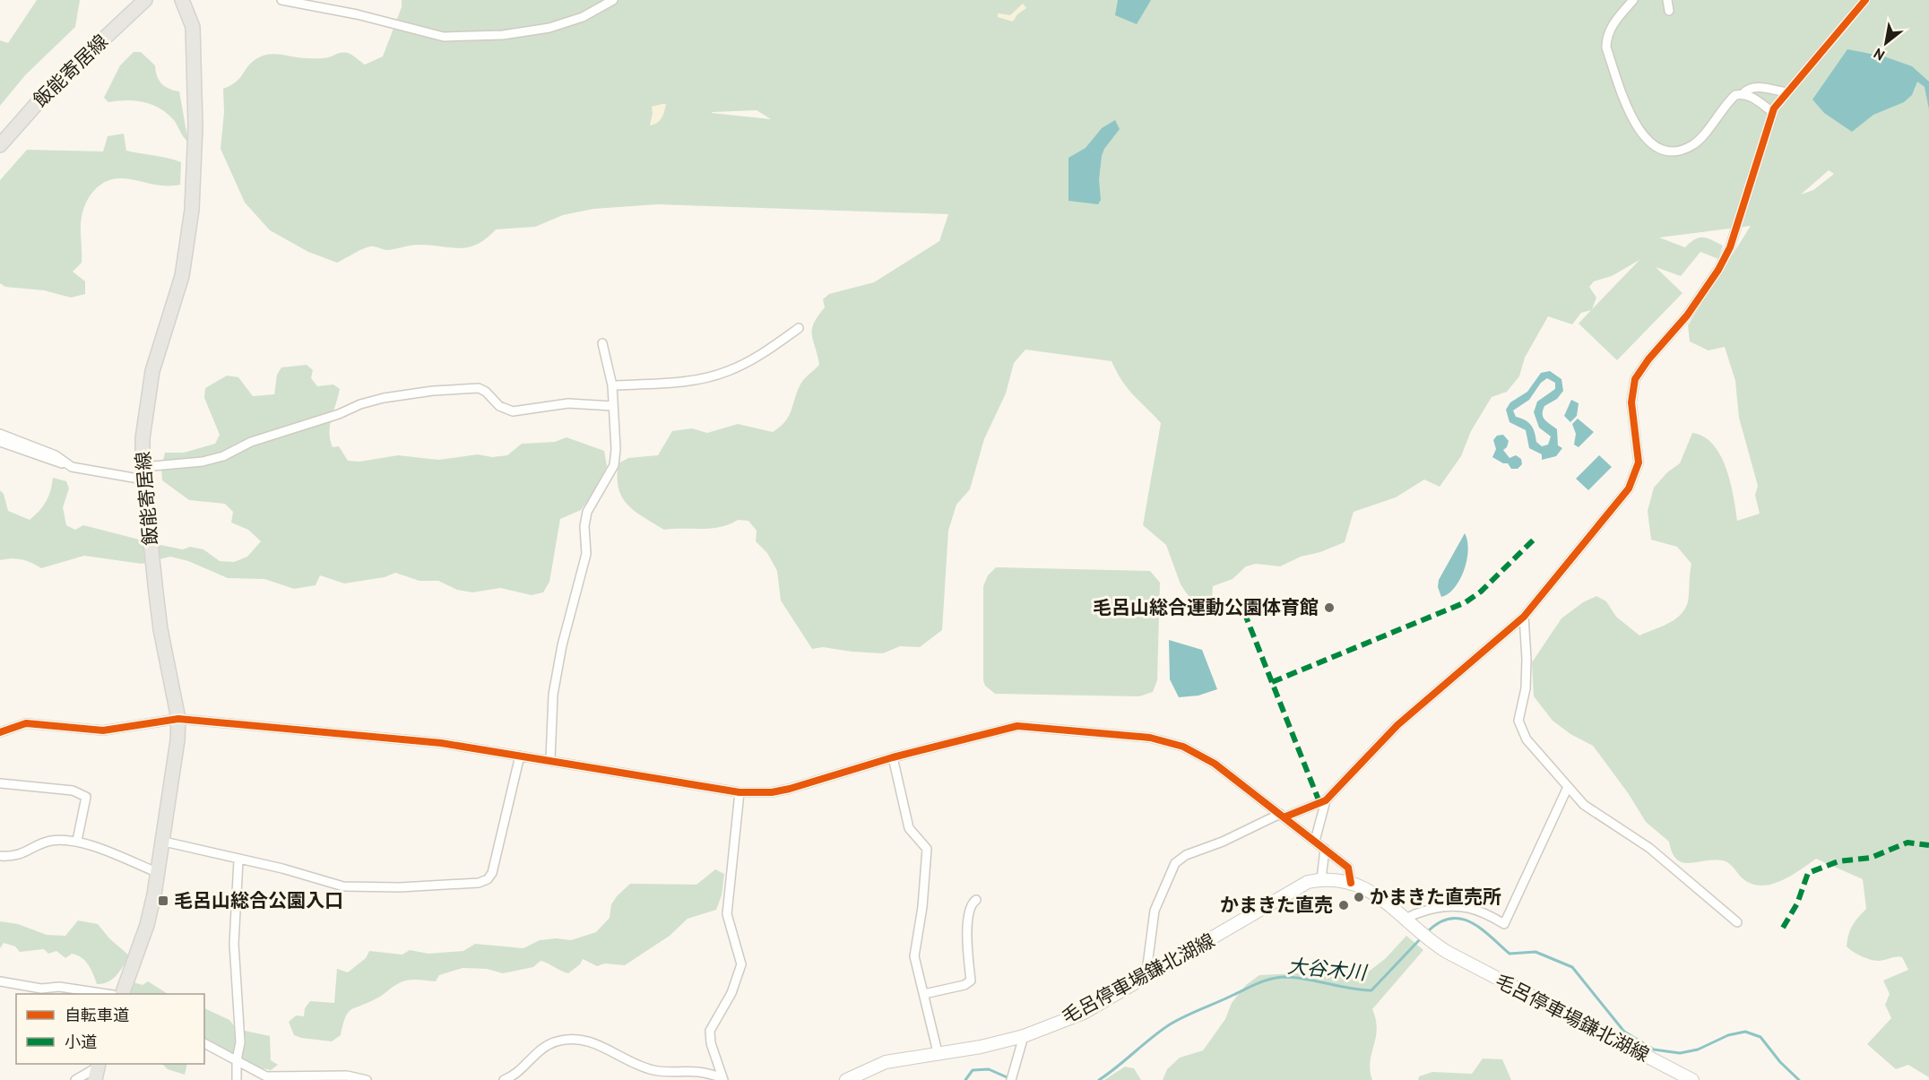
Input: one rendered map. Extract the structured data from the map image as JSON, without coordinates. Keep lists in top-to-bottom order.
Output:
{
  "streets": {
    "main road": ["飯能寄居線", "毛呂停車場鎌北湖線"]
  },
  "water": ["大谷木川"],
  "places": {
    "other": ["毛呂山総合運動公園体育館", "かまきた直売所", "かまきた直売"],
    "transit": ["毛呂山総合公園入口"]
  },
  "legend": ["自転車道", "小道"],
  "north": "bottom left"
}
